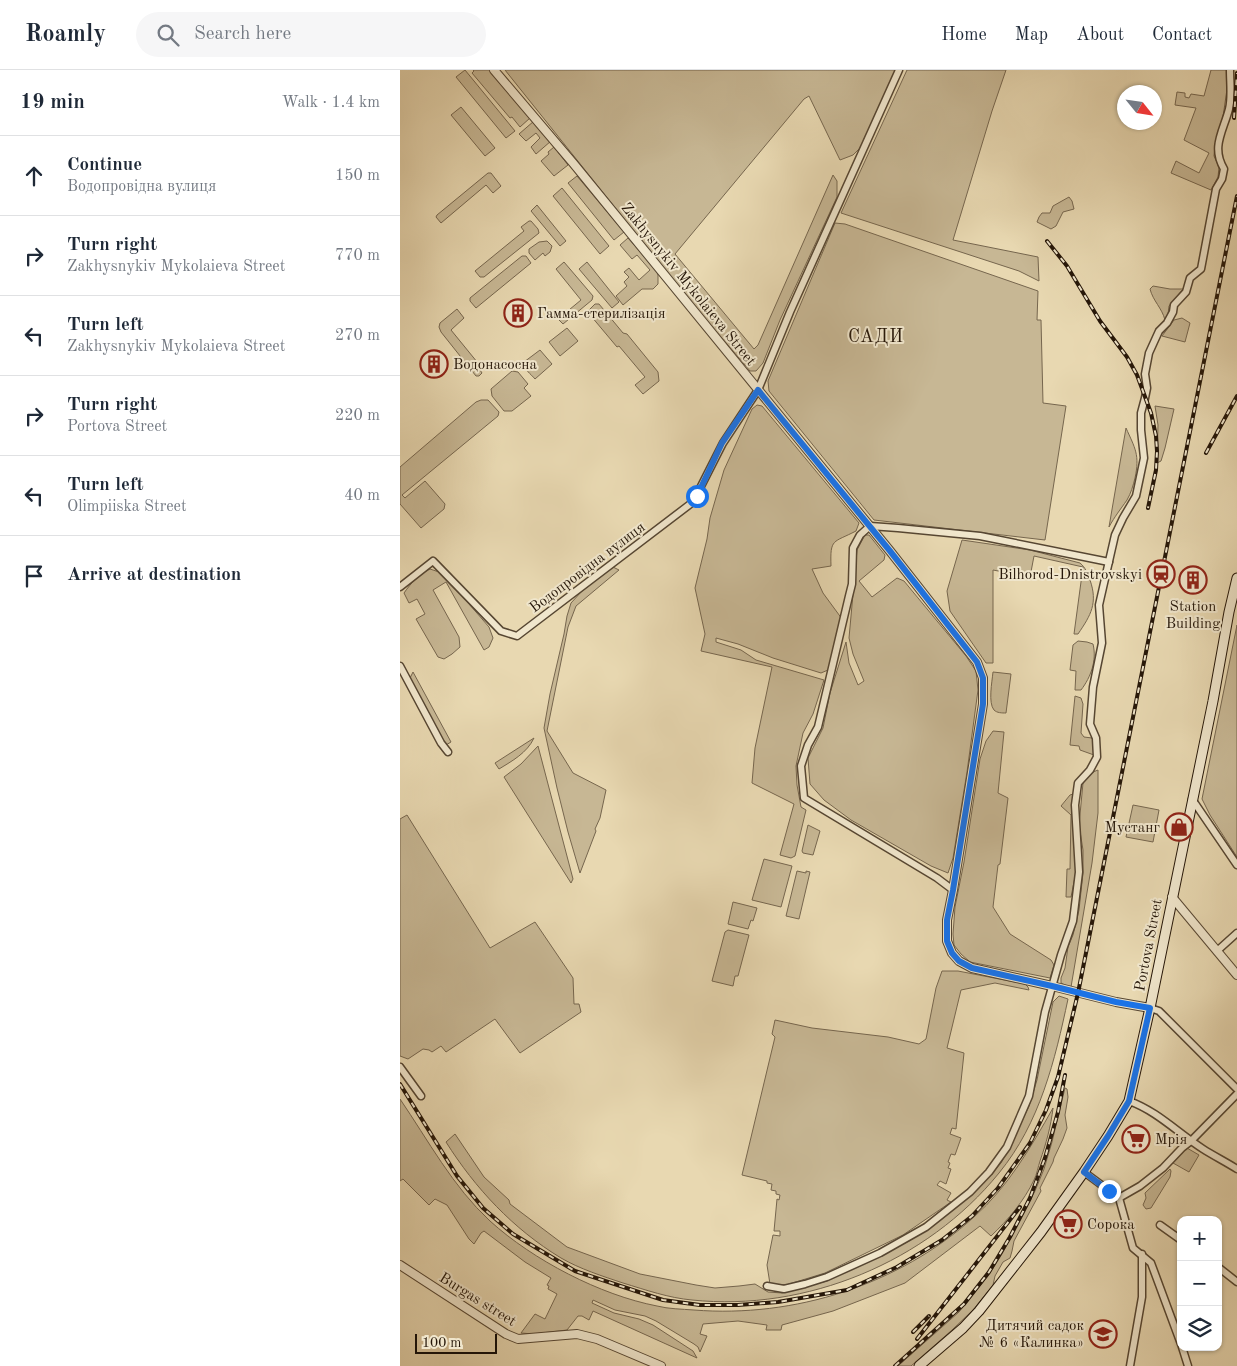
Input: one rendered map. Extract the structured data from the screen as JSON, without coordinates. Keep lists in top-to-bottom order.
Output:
{
  "streets": {
    "main road": ["Portova Street"],
    "street": ["Zakhysnykiv Mykolaieva Street", "Водопровідна вулиця", "Burgas street"]
  },
  "crossings": [
    ["Zakhysnykiv Mykolaieva Street", "Водопровідна вулиця"],
    ["Zakhysnykiv Mykolaieva Street", "Portova Street"]
  ],
  "districts": ["САДИ"],
  "places": {
    "building": ["Гамма-стерилізація", "Водонасосна", "Station Building"],
    "station": ["Bilhorod-Dnistrovskyi"],
    "shop": ["Мустанг"],
    "supermarket": ["Мрія", "Сорока"],
    "school or university": ["Дитячий садок № 6 «Калинка»"]
  },
  "scale_bar": "100 m",
  "north": "bottom right",
  "page": {
    "header": "Roamly",
    "search": "Search here",
    "nav": [
      "Home",
      "Map",
      "About",
      "Contact"
    ],
    "heading": ["19 min", "Walk · 1.4 km"],
    "list": [
      ["Continue", "Водопровідна вулиця", "150 m"],
      ["Turn right", "Zakhysnykiv Mykolaieva Street", "770 m"],
      ["Turn left", "Zakhysnykiv Mykolaieva Street", "270 m"],
      ["Turn right", "Portova Street", "220 m"],
      ["Turn left", "Olimpiiska Street", "40 m"],
      "Arrive at destination"
    ],
    "map_buttons": ["+", "−"],
    "scale": "100 m"
  }
}
